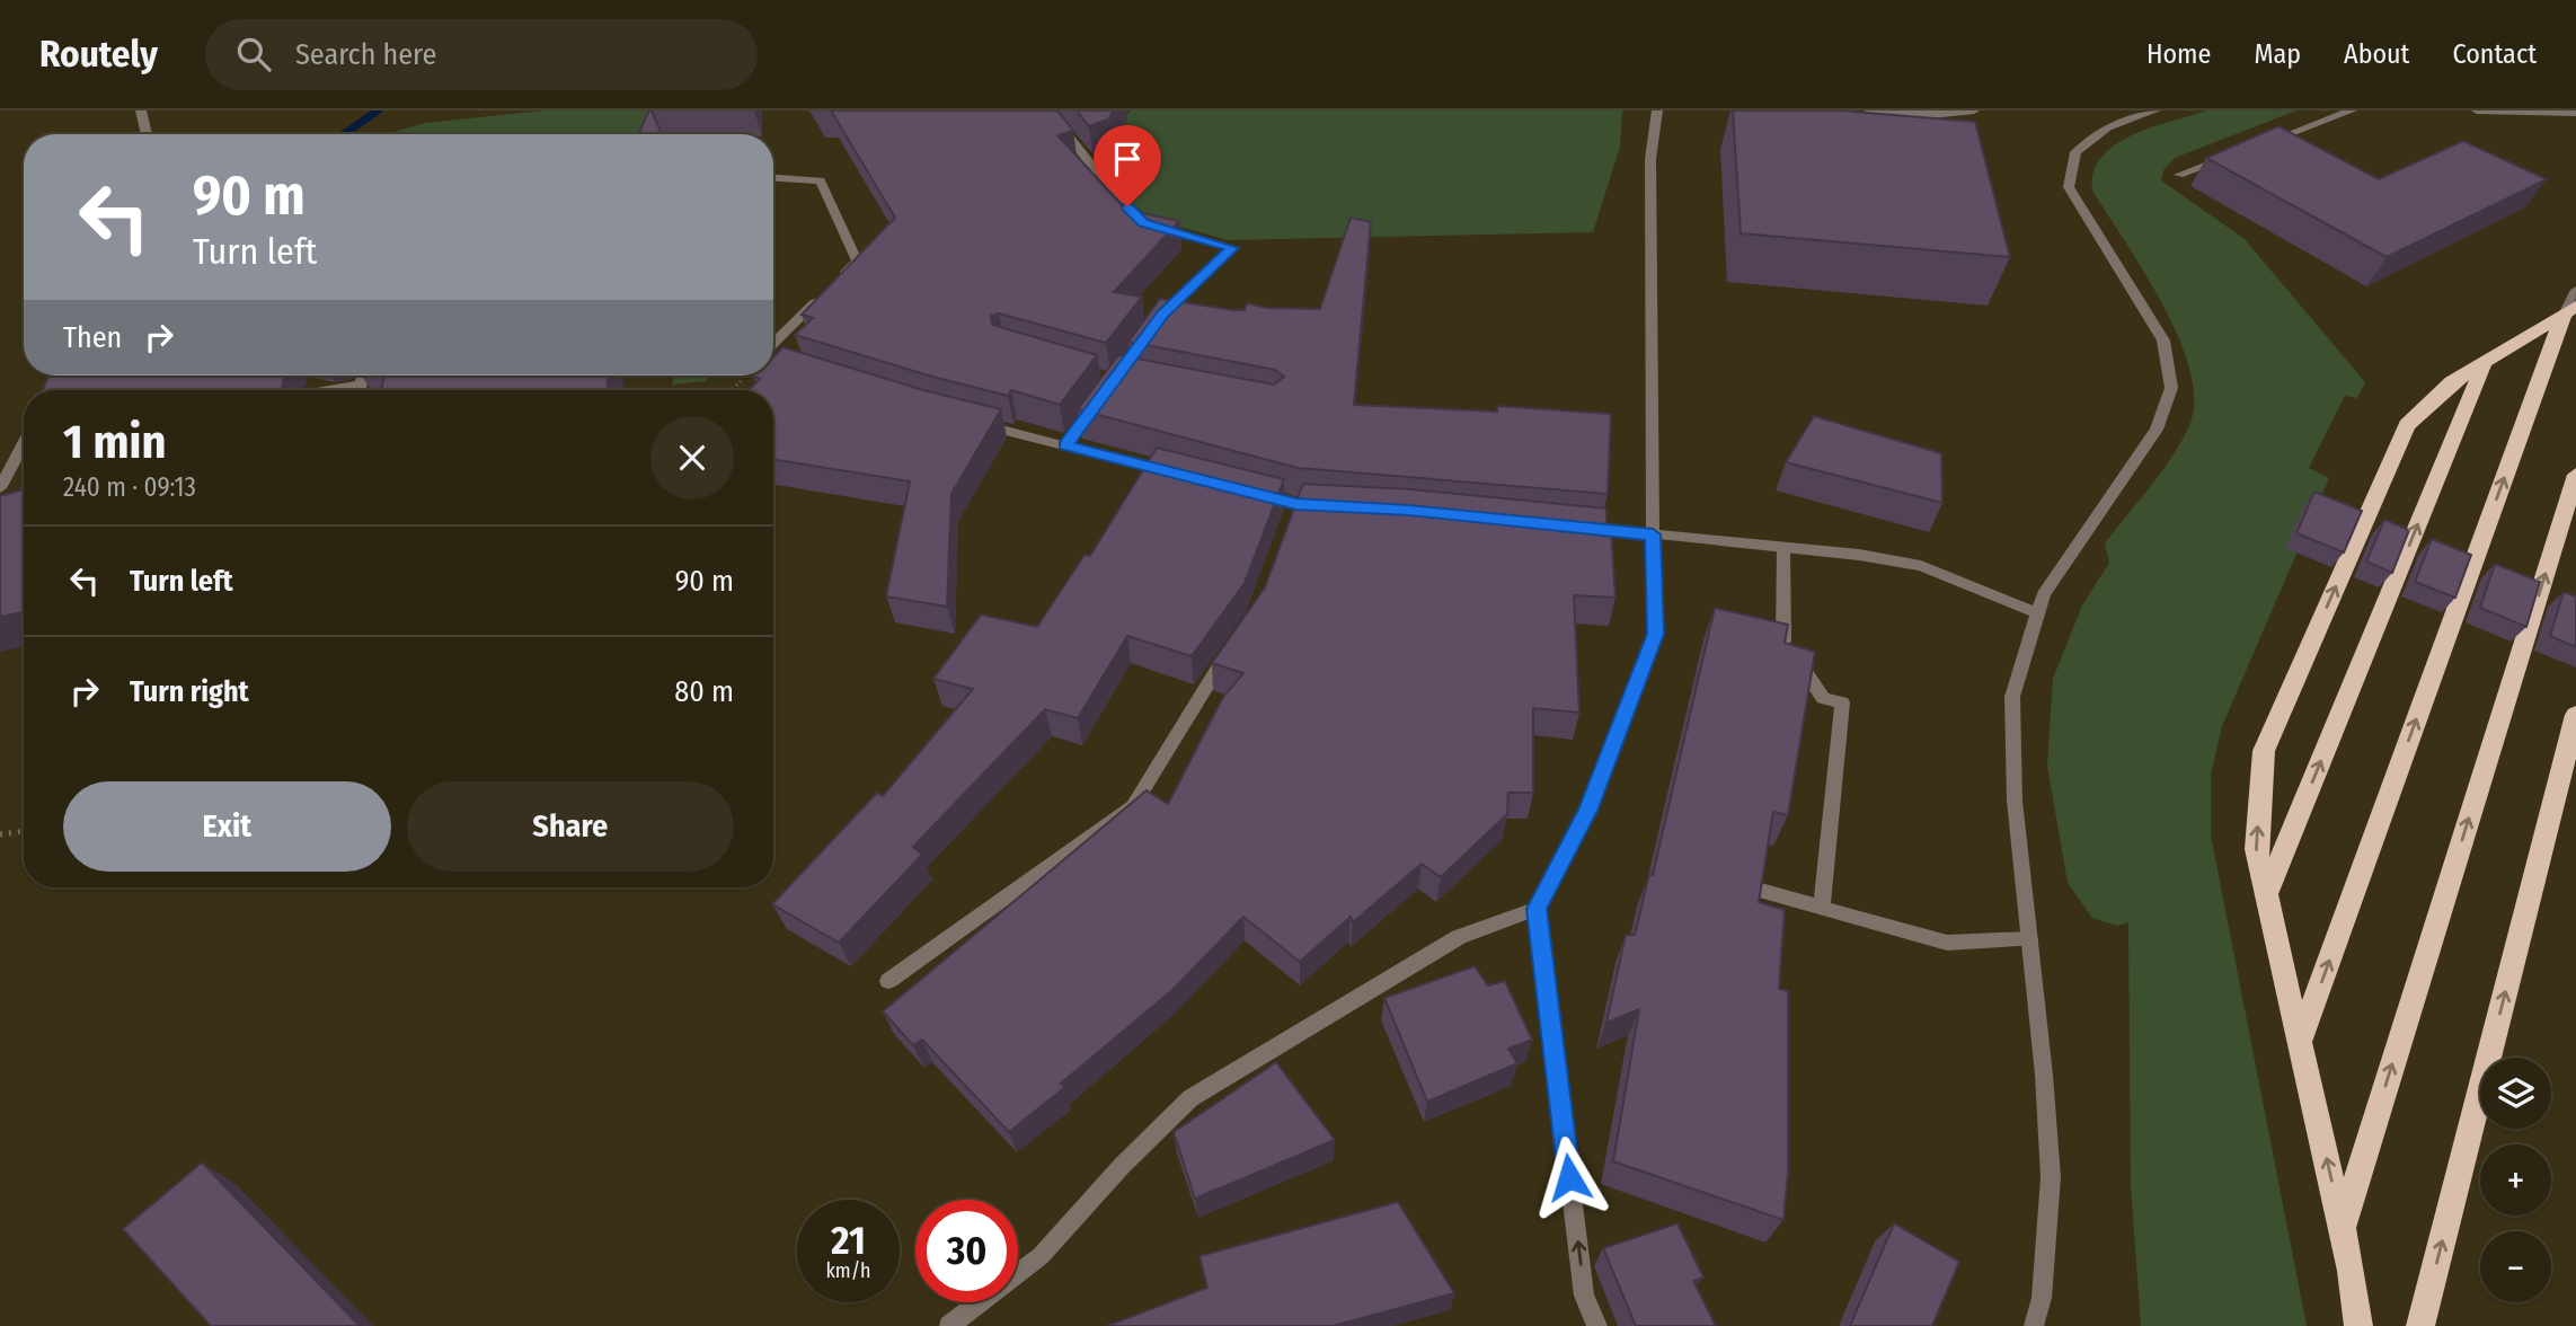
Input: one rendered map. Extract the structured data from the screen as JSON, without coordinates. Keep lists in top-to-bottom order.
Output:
{
  "page": {
    "header": "Routely",
    "search": "Search here",
    "nav": [
      "Home",
      "Map",
      "About",
      "Contact"
    ],
    "turn": ["90 m", "Turn left"],
    "then": "Then",
    "heading": ["1 min", "240 m · 09:13"],
    "list": [
      {
        "name": "Turn left",
        "value": "90 m"
      },
      {
        "name": "Turn right",
        "value": "80 m"
      }
    ],
    "buttons": ["Exit", "Share"],
    "map_buttons": ["+", "−"],
    "speed": "21 km/h",
    "limit": "30"
  }
}
